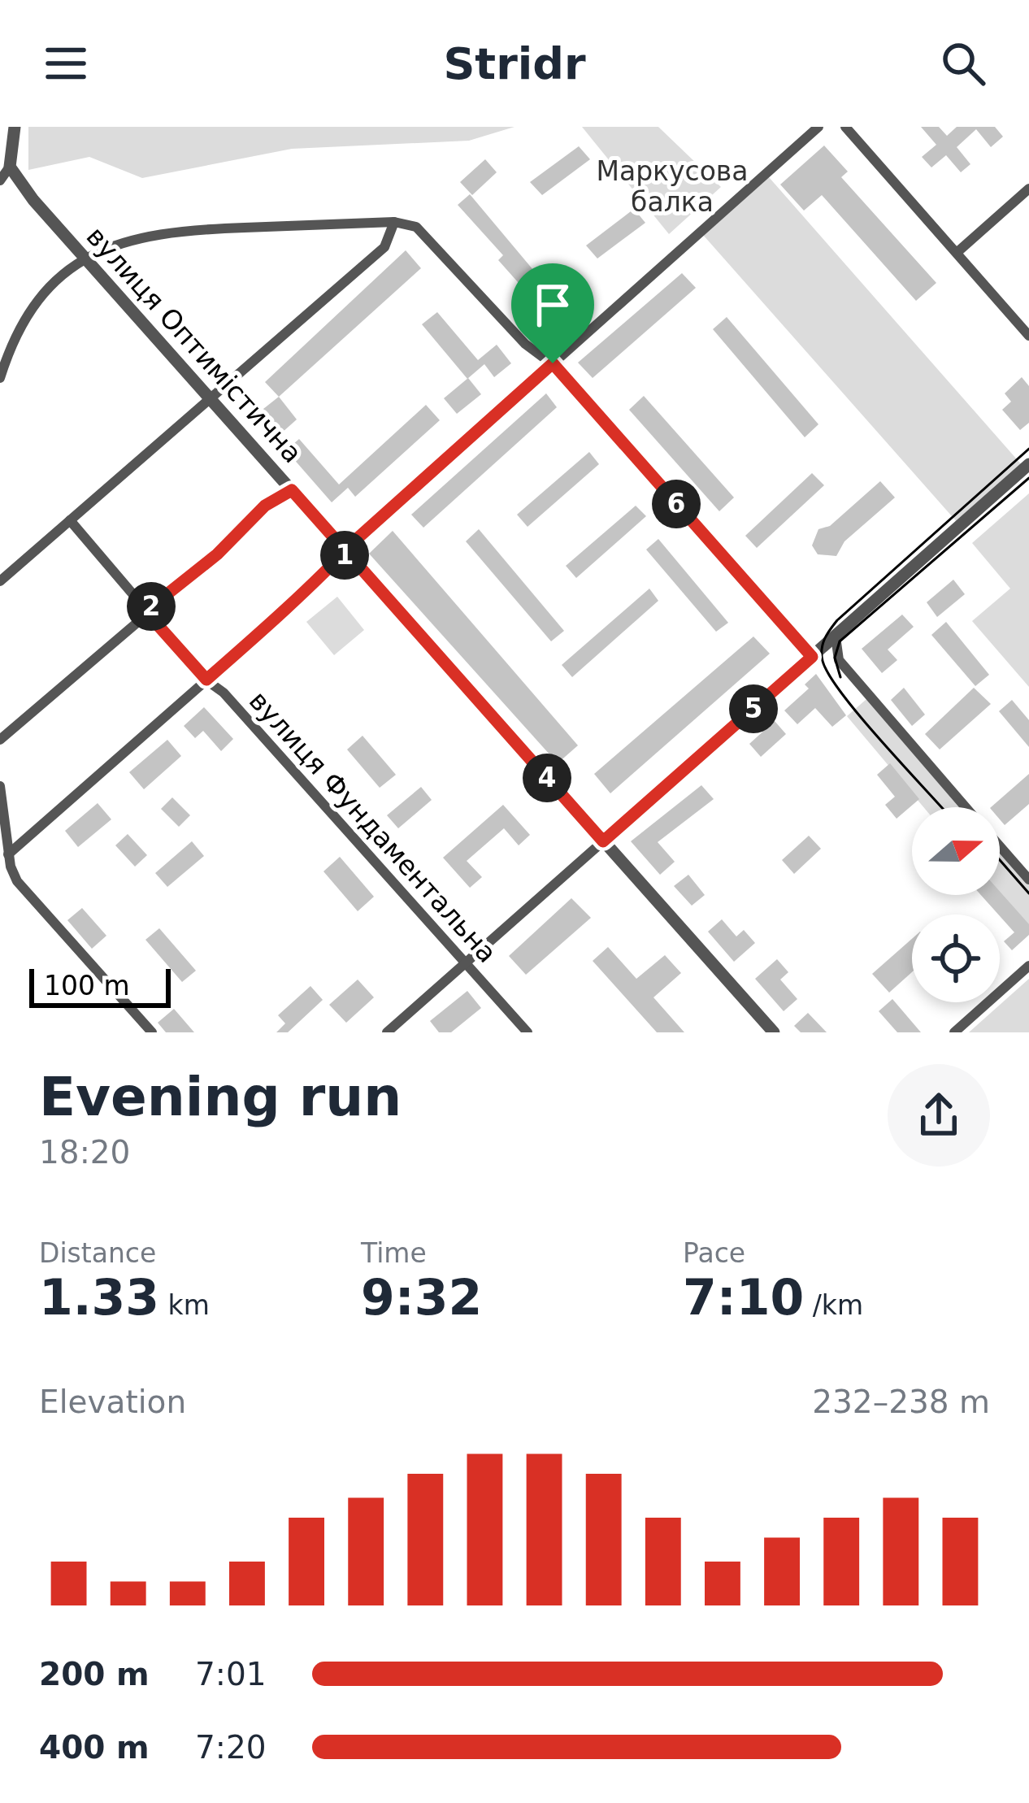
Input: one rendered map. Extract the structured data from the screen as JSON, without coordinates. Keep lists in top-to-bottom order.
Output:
{
  "streets": {
    "street": ["вулиця Оптимістична", "вулиця Фундаментальна"]
  },
  "parks": ["Маркусова балка"],
  "scale_bar": "100 m",
  "north": "right",
  "page": {
    "header": "Stridr",
    "pins": [
      "6",
      "1",
      "2",
      "5",
      "4"
    ],
    "scale": "100 m",
    "heading": ["Evening run", "18:20"],
    "stats": [
      ["Distance", "1.33 km"],
      ["Time", "9:32"],
      ["Pace", "7:10 /km"]
    ],
    "chart": ["Elevation", "232–238 m"],
    "list": [
      {
        "name": "200 m",
        "note": "7:01"
      },
      {
        "name": "400 m",
        "note": "7:20"
      }
    ]
  }
}
